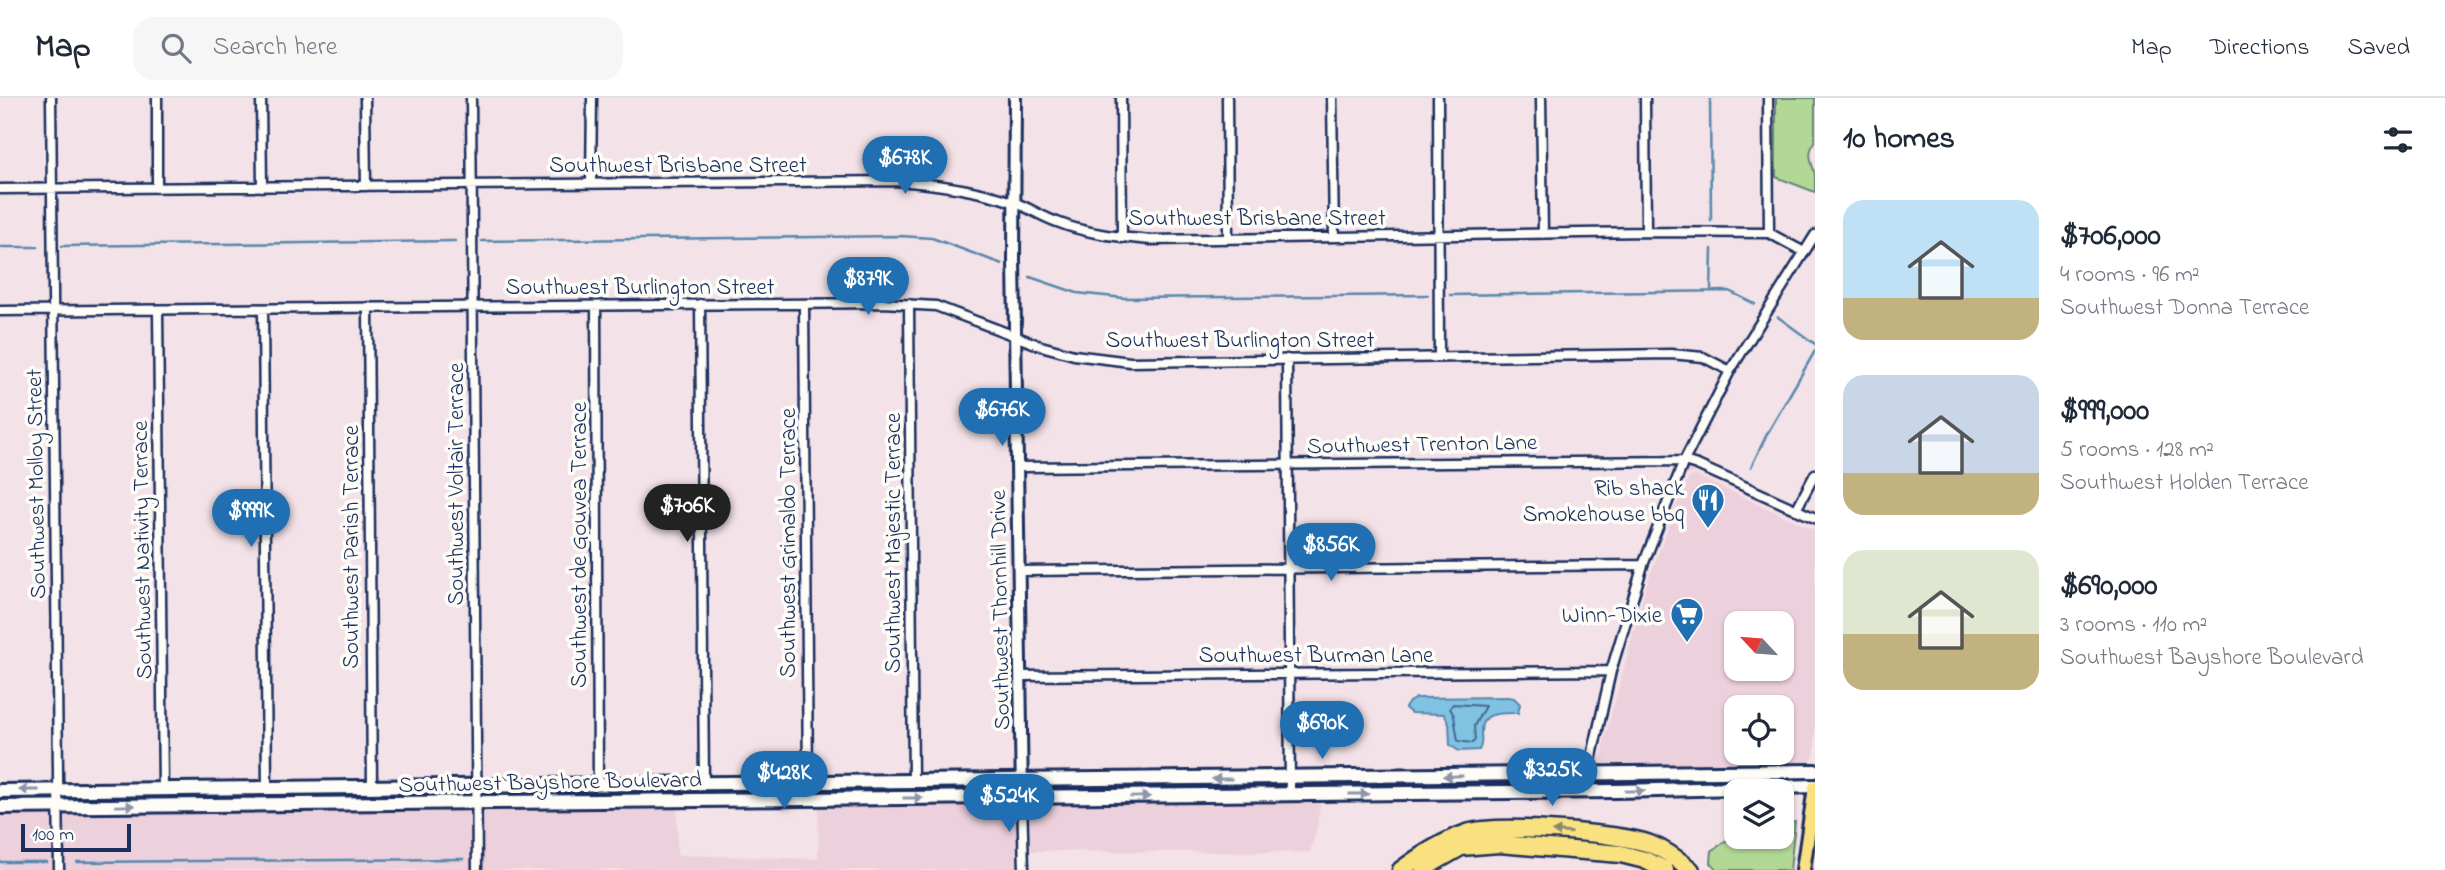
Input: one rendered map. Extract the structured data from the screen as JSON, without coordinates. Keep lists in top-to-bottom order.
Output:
{
  "streets": {
    "main road": ["Southwest Bayshore Boulevard"],
    "street": [
      "Southwest Brisbane Street",
      "Southwest Burlington Street",
      "Southwest Trenton Lane",
      "Southwest Molloy Street",
      "Southwest Voltair Terrace",
      "Southwest Grimaldo Terrace",
      "Southwest Majestic Terrace",
      "Southwest de Gouvea Terrace",
      "Southwest Parish Terrace",
      "Southwest Nativity Terrace",
      "Southwest Thornhill Drive",
      "Southwest Burman Lane"
    ]
  },
  "crossings": [
    ["Southwest Brisbane Street", "Southwest Molloy Street"],
    ["Southwest Brisbane Street", "Southwest Voltair Terrace"],
    ["Southwest Brisbane Street", "Southwest Thornhill Drive"],
    ["Southwest Burlington Street", "Southwest Molloy Street"],
    ["Southwest Burlington Street", "Southwest Voltair Terrace"],
    ["Southwest Burlington Street", "Southwest Grimaldo Terrace"],
    ["Southwest Burlington Street", "Southwest Majestic Terrace"],
    ["Southwest Burlington Street", "Southwest de Gouvea Terrace"],
    ["Southwest Burlington Street", "Southwest Parish Terrace"],
    ["Southwest Burlington Street", "Southwest Nativity Terrace"],
    ["Southwest Burlington Street", "Southwest Thornhill Drive"],
    ["Southwest Trenton Lane", "Southwest Thornhill Drive"],
    ["Southwest Molloy Street", "Southwest Bayshore Boulevard"],
    ["Southwest Voltair Terrace", "Southwest Bayshore Boulevard"],
    ["Southwest Grimaldo Terrace", "Southwest Bayshore Boulevard"],
    ["Southwest Majestic Terrace", "Southwest Bayshore Boulevard"],
    ["Southwest de Gouvea Terrace", "Southwest Bayshore Boulevard"],
    ["Southwest Parish Terrace", "Southwest Bayshore Boulevard"],
    ["Southwest Nativity Terrace", "Southwest Bayshore Boulevard"],
    ["Southwest Thornhill Drive", "Southwest Burman Lane"],
    ["Southwest Thornhill Drive", "Southwest Bayshore Boulevard"]
  ],
  "places": {
    "restaurant": ["Rib shack Smokehouse bbq"],
    "supermarket": ["Winn-Dixie"]
  },
  "scale_bar": "100 m",
  "north": "top left",
  "page": {
    "header": "Map",
    "search": "Search here",
    "nav": ["Map", "Directions", "Saved"],
    "heading": "10 homes",
    "price": [
      "$678K",
      "$879K",
      "$676K",
      "$706K",
      "$999K",
      "$856K",
      "$690K",
      "$325K",
      "$428K",
      "$524K"
    ],
    "list": [
      {
        "name": "$706,000",
        "note": "4 rooms · 96 m² · Southwest Donna Terrace"
      },
      {
        "name": "$999,000",
        "note": "5 rooms · 128 m² · Southwest Holden Terrace"
      },
      {
        "name": "$690,000",
        "note": "3 rooms · 110 m² · Southwest Bayshore Boulevard"
      }
    ],
    "scale": "100 m"
  }
}
